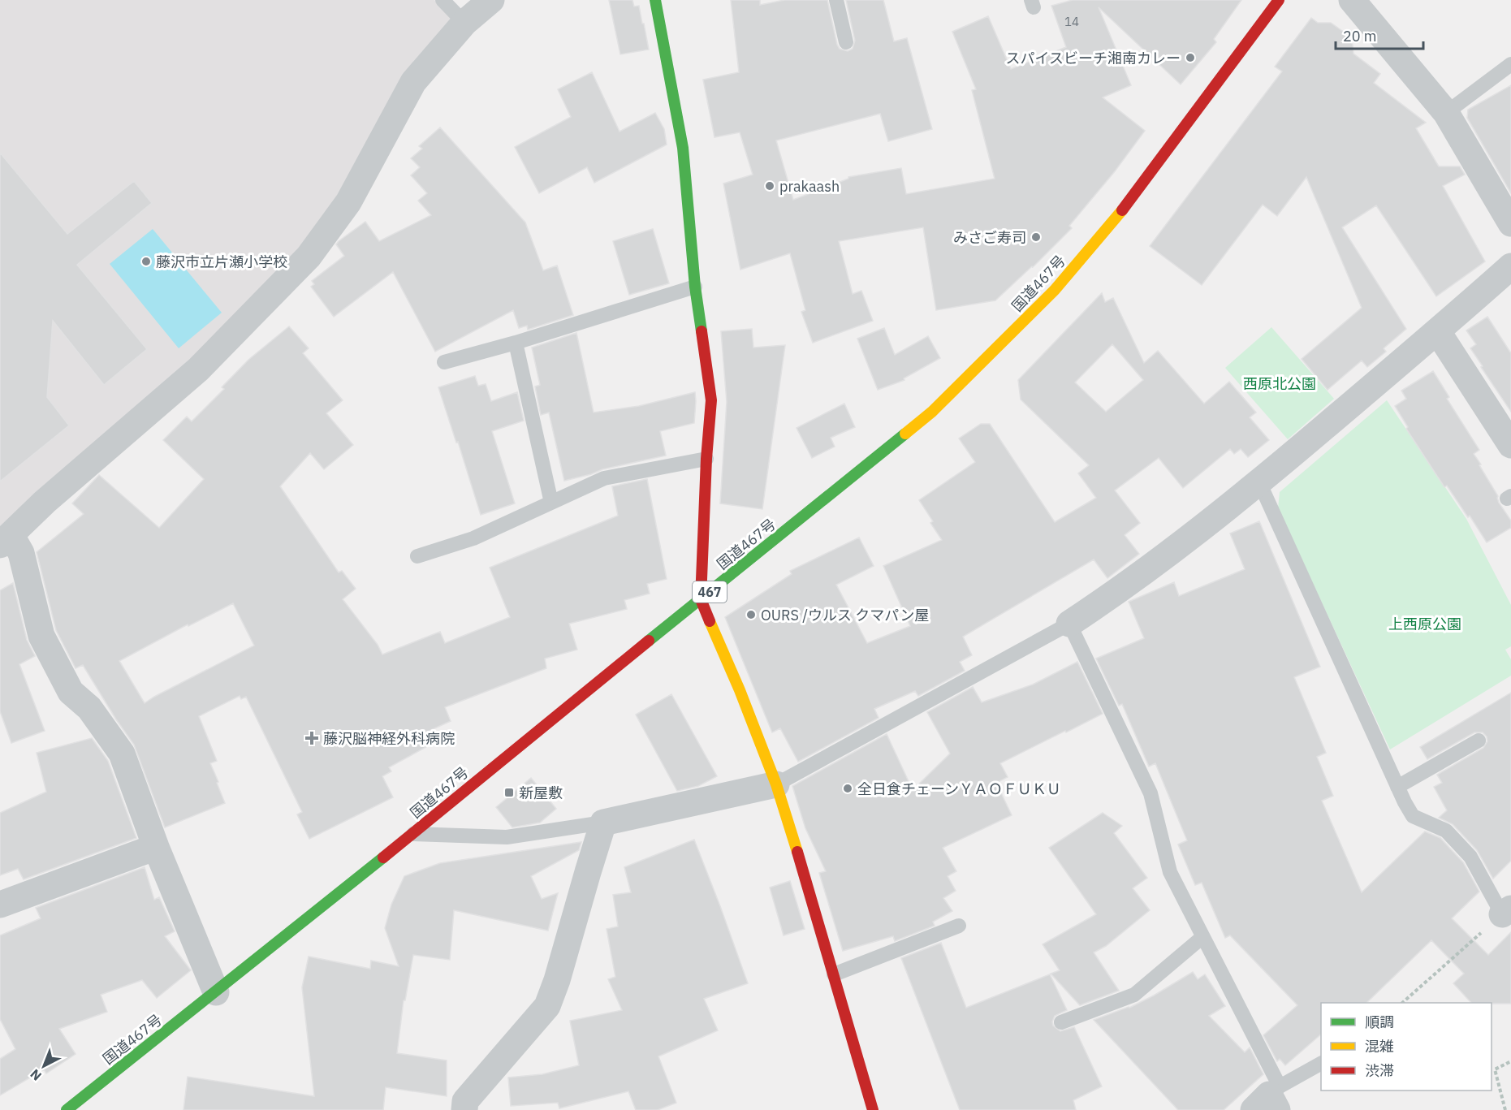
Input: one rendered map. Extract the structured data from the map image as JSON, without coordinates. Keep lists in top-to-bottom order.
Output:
{
  "streets": {
    "main road": ["国道467号", "467"]
  },
  "parks": ["西原北公園", "上西原公園"],
  "places": {
    "other": [
      "スパイスビーチ湘南カレー",
      "prakaash",
      "みさご寿司",
      "藤沢市立片瀬小学校",
      "OURS /ウルス クマパン屋",
      "全日食チェーンＹＡＯＦＵＫＵ"
    ],
    "health": ["藤沢脳神経外科病院"],
    "transit": ["新屋敷"]
  },
  "house_numbers": ["14"],
  "legend": ["順調", "混雑", "渋滞"],
  "scale_bar": "20 m",
  "north": "bottom left"
}
